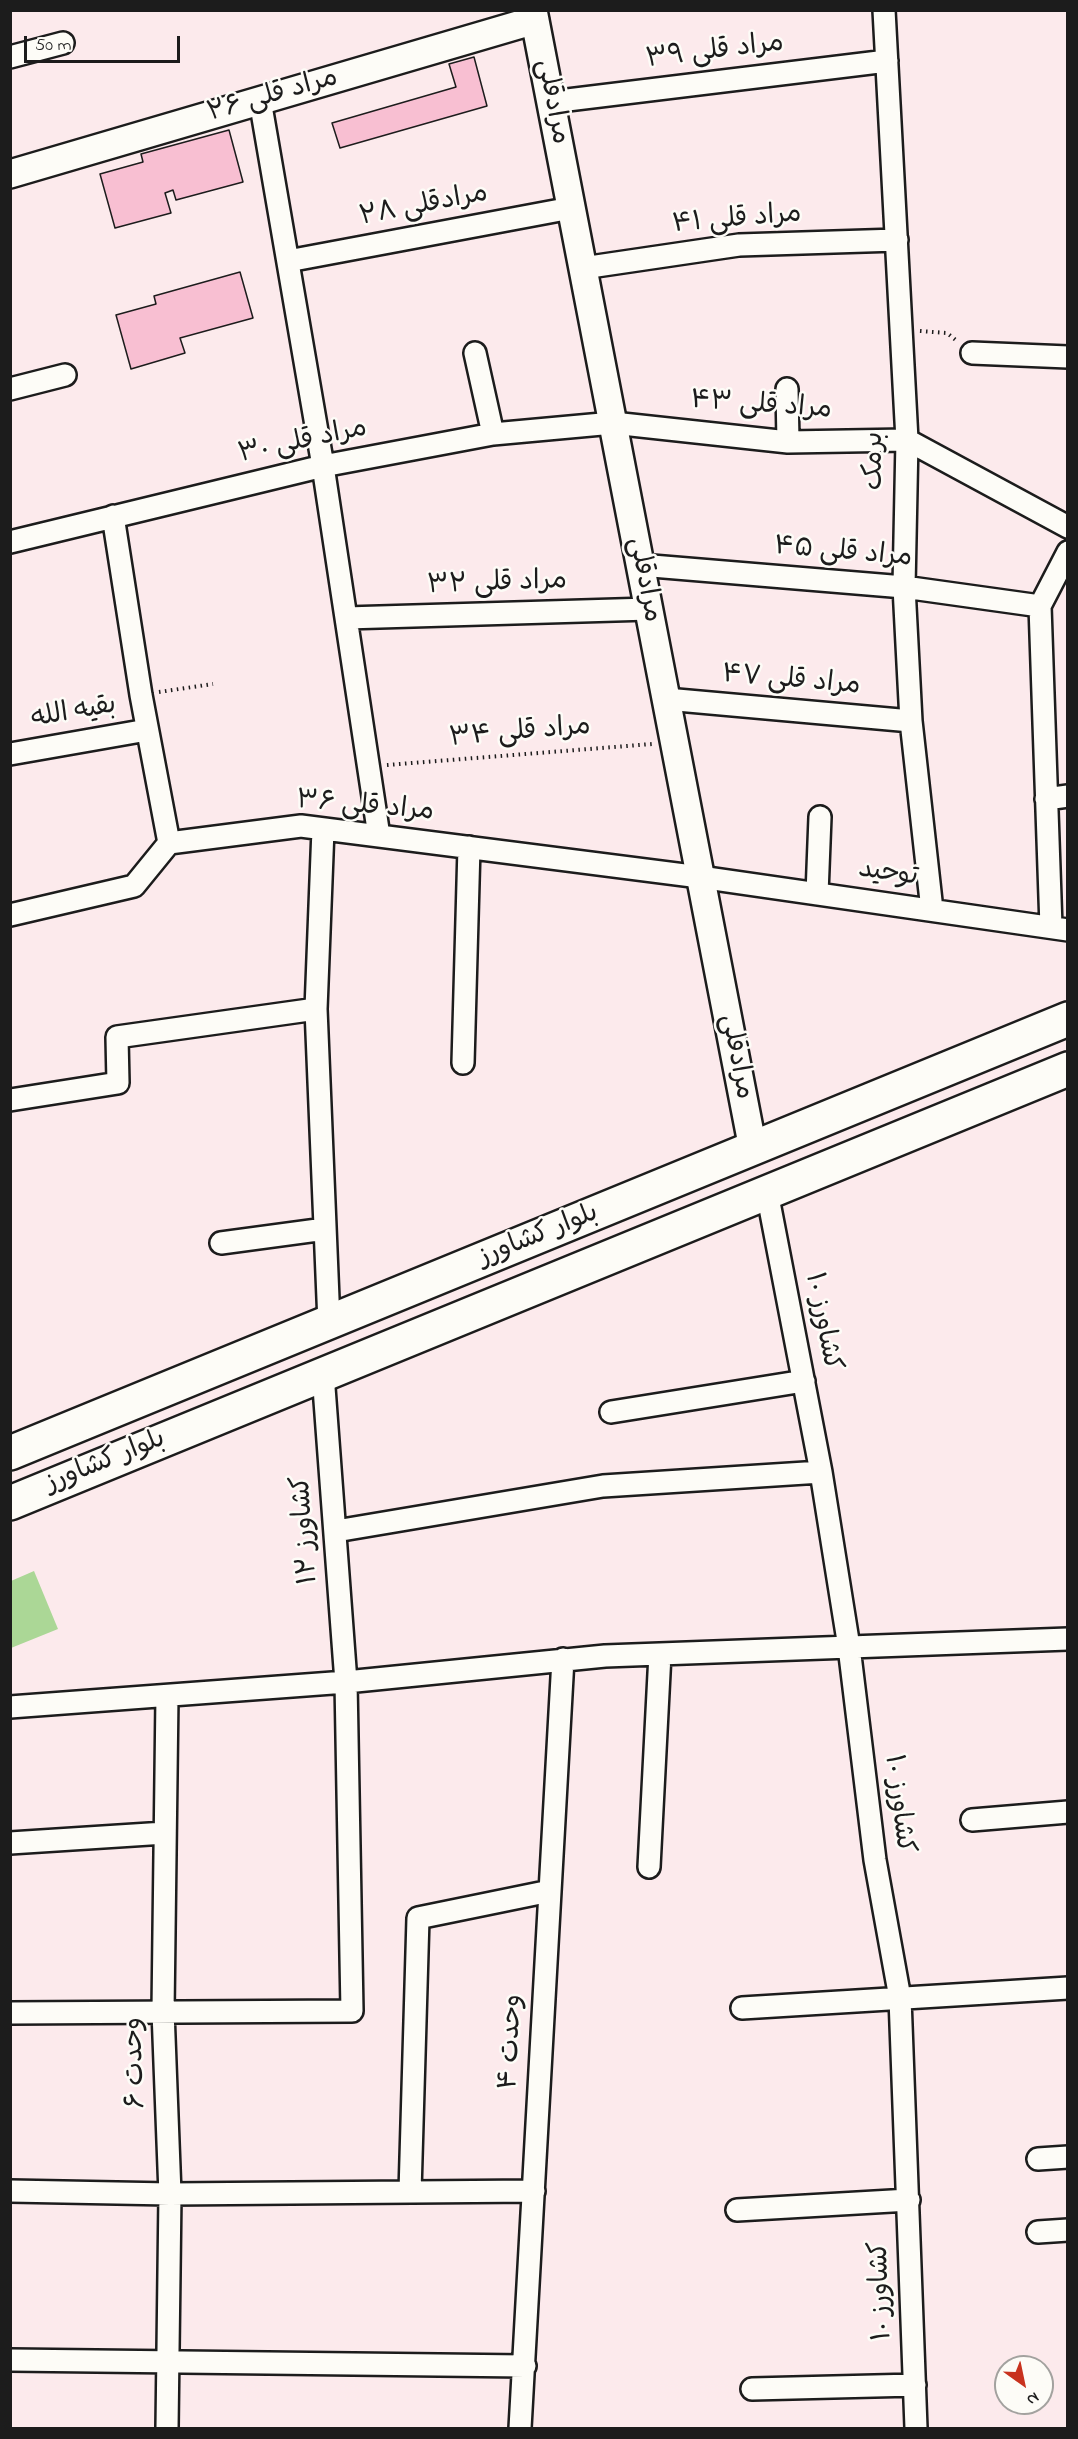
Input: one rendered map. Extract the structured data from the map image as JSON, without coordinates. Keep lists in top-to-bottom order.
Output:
{
  "streets": {
    "main road": ["بلوار کشاورز"],
    "street": [
      "مراد قلی ۳۹",
      "مراد قلی ۲۶",
      "مرادقلی",
      "مرادقلی ۲۸",
      "مراد قلی ۴۱",
      "مراد قلی ۴۳",
      "مراد قلی ۳۰",
      "برمک",
      "مراد قلی ۴۵",
      "مراد قلی ۳۲",
      "مراد قلی ۴۷",
      "بقیه الله",
      "مراد قلی ۳۶",
      "توحید",
      "کشاورز ۱۰",
      "کشاورز ۱۲",
      "وحدت ۴",
      "وحدت ۶"
    ],
    "path": ["مراد قلی ۳۴"]
  },
  "crossings": [
    ["مراد قلی ۳۹", "مرادقلی"],
    ["مراد قلی ۳۹", "برمک"],
    ["مراد قلی ۲۶", "مرادقلی"],
    ["مرادقلی", "مرادقلی ۲۸"],
    ["مرادقلی", "مراد قلی ۴۱"],
    ["مرادقلی", "مراد قلی ۴۳"],
    ["مرادقلی", "مراد قلی ۳۰"],
    ["مرادقلی", "مراد قلی ۴۵"],
    ["مرادقلی", "مراد قلی ۳۲"],
    ["مرادقلی", "مراد قلی ۴۷"],
    ["مرادقلی", "مراد قلی ۳۴"],
    ["مرادقلی", "مراد قلی ۳۶"],
    ["مرادقلی", "توحید"],
    ["مرادقلی", "بلوار کشاورز"],
    ["مراد قلی ۴۱", "برمک"],
    ["مراد قلی ۴۳", "مراد قلی ۳۰"],
    ["مراد قلی ۴۳", "برمک"],
    ["برمک", "مراد قلی ۴۵"],
    ["برمک", "مراد قلی ۴۷"],
    ["برمک", "توحید"],
    ["مراد قلی ۳۶", "توحید"],
    ["بلوار کشاورز", "کشاورز ۱۰"],
    ["بلوار کشاورز", "کشاورز ۱۲"],
    ["کشاورز ۱۲", "وحدت ۶"]
  ],
  "scale_bar": "50 m",
  "north": "bottom right"
}
